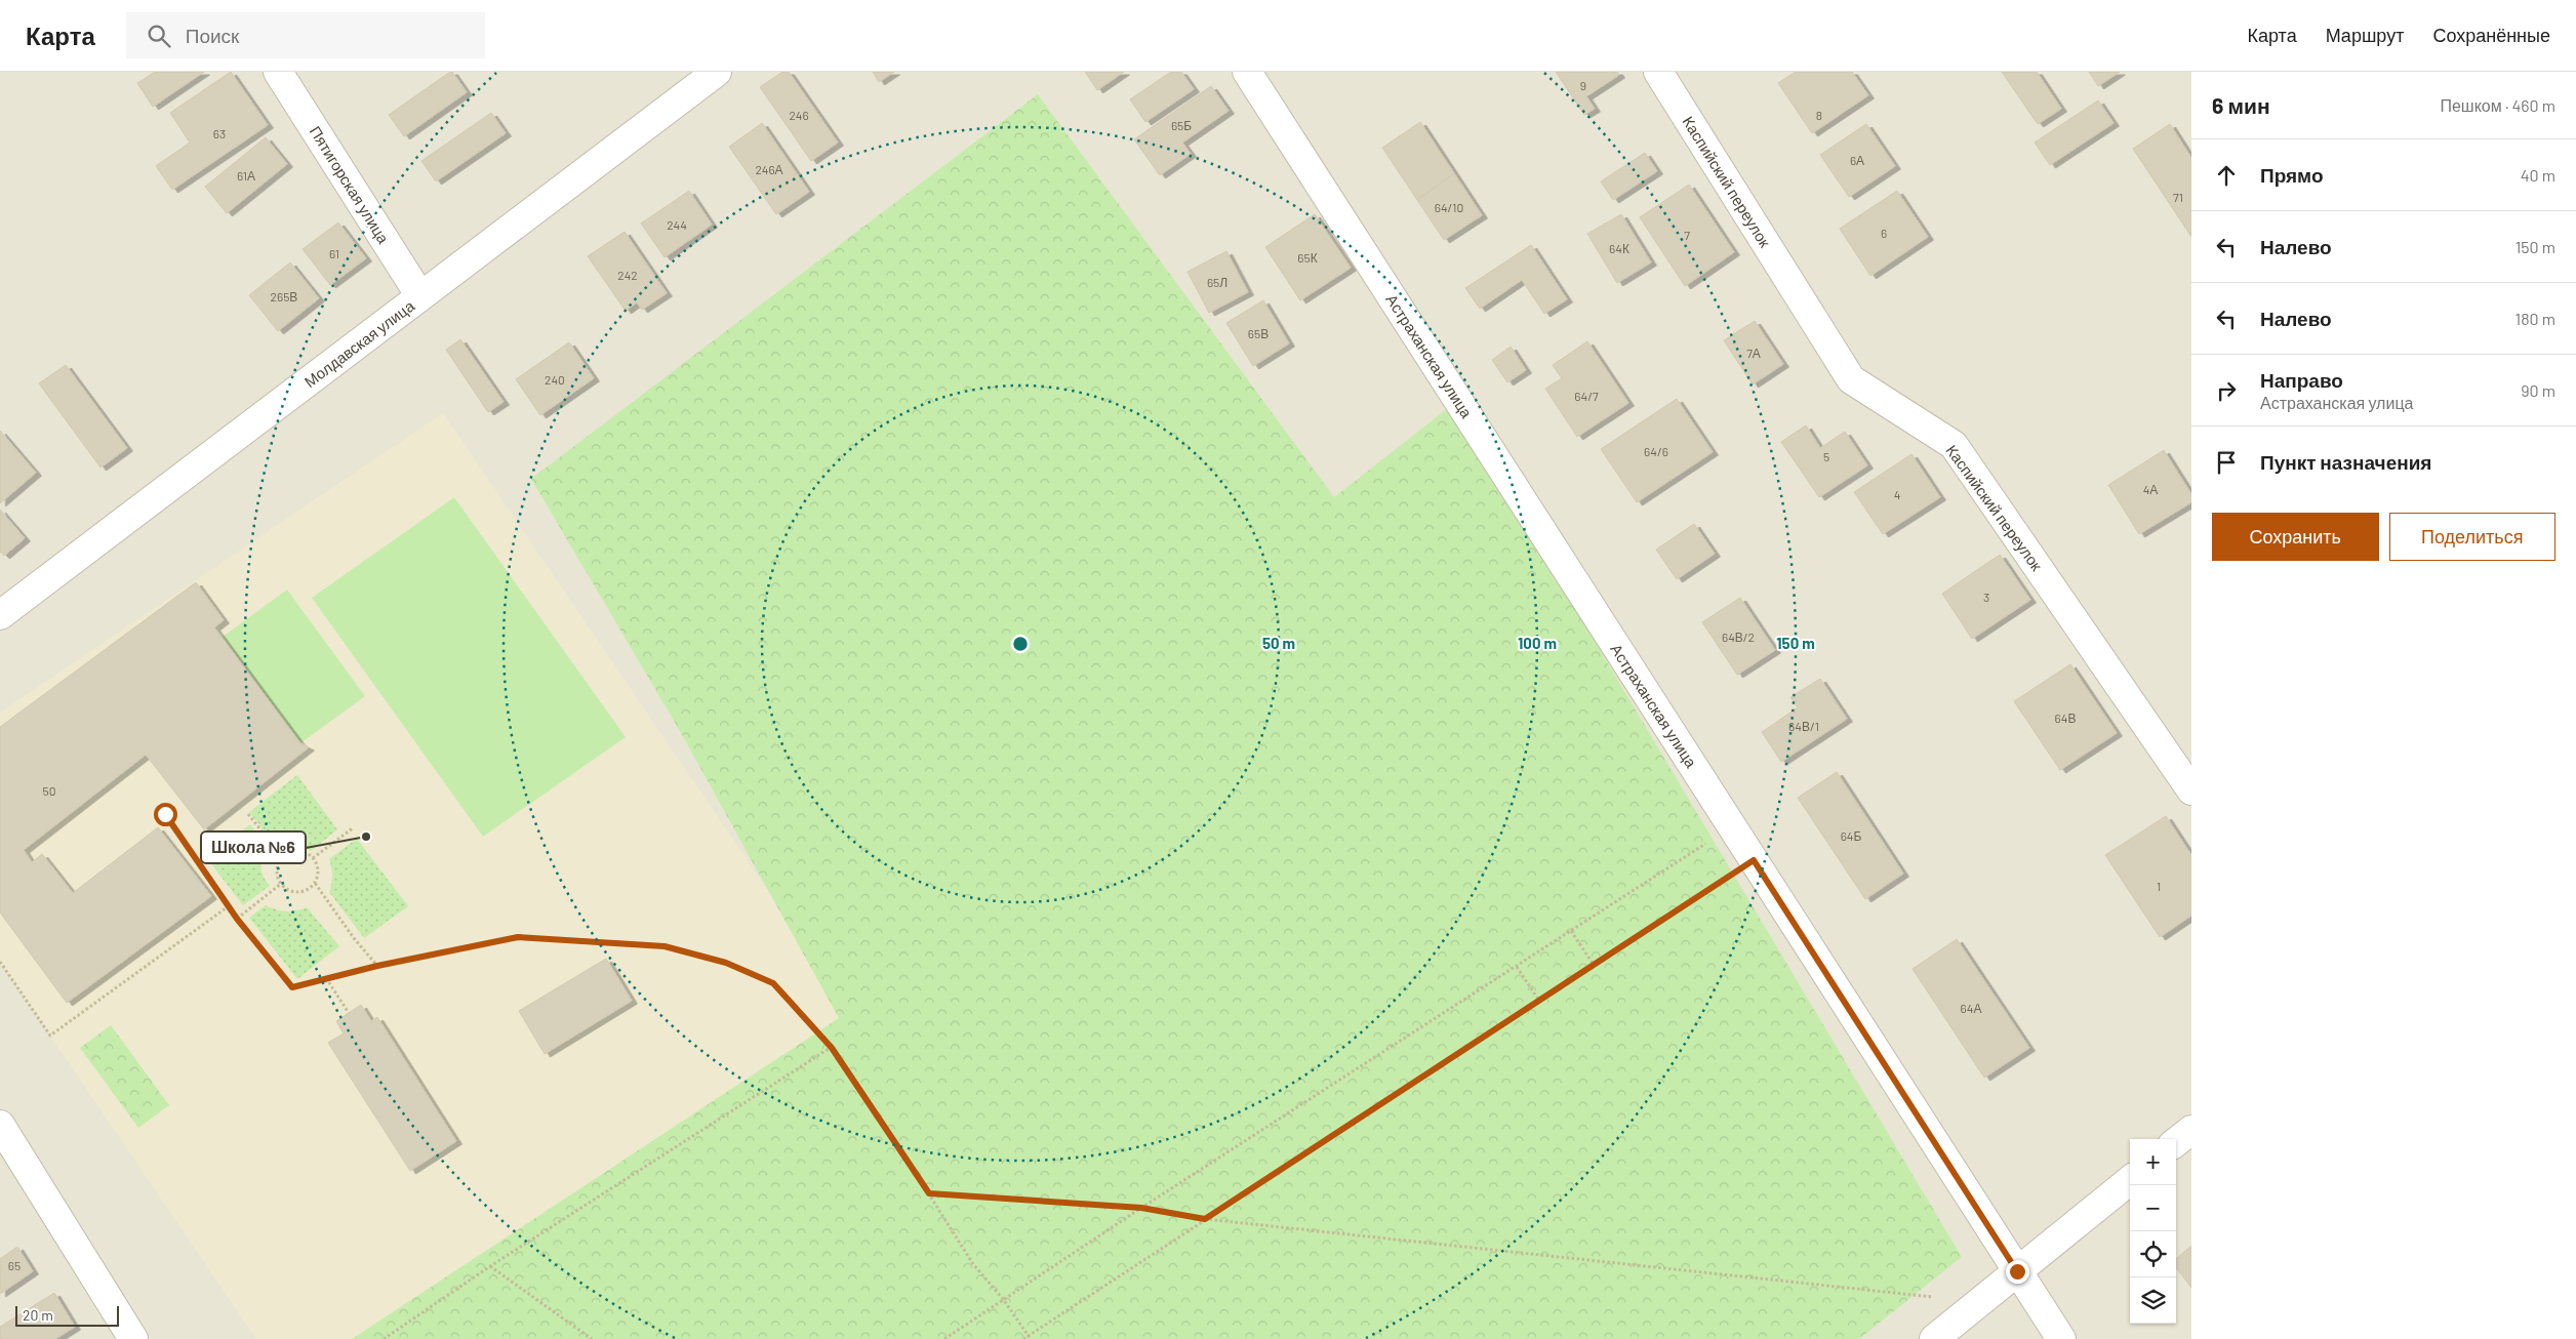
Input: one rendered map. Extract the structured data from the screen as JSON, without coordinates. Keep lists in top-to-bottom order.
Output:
{
  "streets": {
    "street": [
      "Каспийский переулок",
      "Пятигорская улица",
      "Молдавская улица",
      "Астраханская улица"
    ]
  },
  "crossings": [
    ["Пятигорская улица", "Молдавская улица"]
  ],
  "places": ["Школа №6"],
  "house_numbers": [
    "9",
    "246",
    "8",
    "65Б",
    "63",
    "6А",
    "246А",
    "61А",
    "71",
    "64/10",
    "244",
    "6",
    "7",
    "64К",
    "61",
    "65К",
    "242",
    "65Л",
    "265В",
    "65В",
    "7А",
    "240",
    "64/7",
    "64/6",
    "5",
    "4А",
    "4",
    "3",
    "64В/2",
    "64В",
    "64В/1",
    "50",
    "64Б",
    "1",
    "64А",
    "65"
  ],
  "scale_bar": "20 m",
  "page": {
    "header": "Карта",
    "search": "Поиск",
    "nav": ["Карта", "Маршрут", "Сохранённые"],
    "heading": ["6 мин", "Пешком · 460 m"],
    "list": [
      ["Прямо", "40 m"],
      ["Налево", "150 m"],
      ["Налево", "180 m"],
      ["Направо", "Астраханская улица", "90 m"],
      "Пункт назначения"
    ],
    "buttons": ["Сохранить", "Поделиться"],
    "map_buttons": ["+", "−"],
    "scale": "20 m"
  },
  "rings": ["50 m", "100 m", "150 m"]
}
